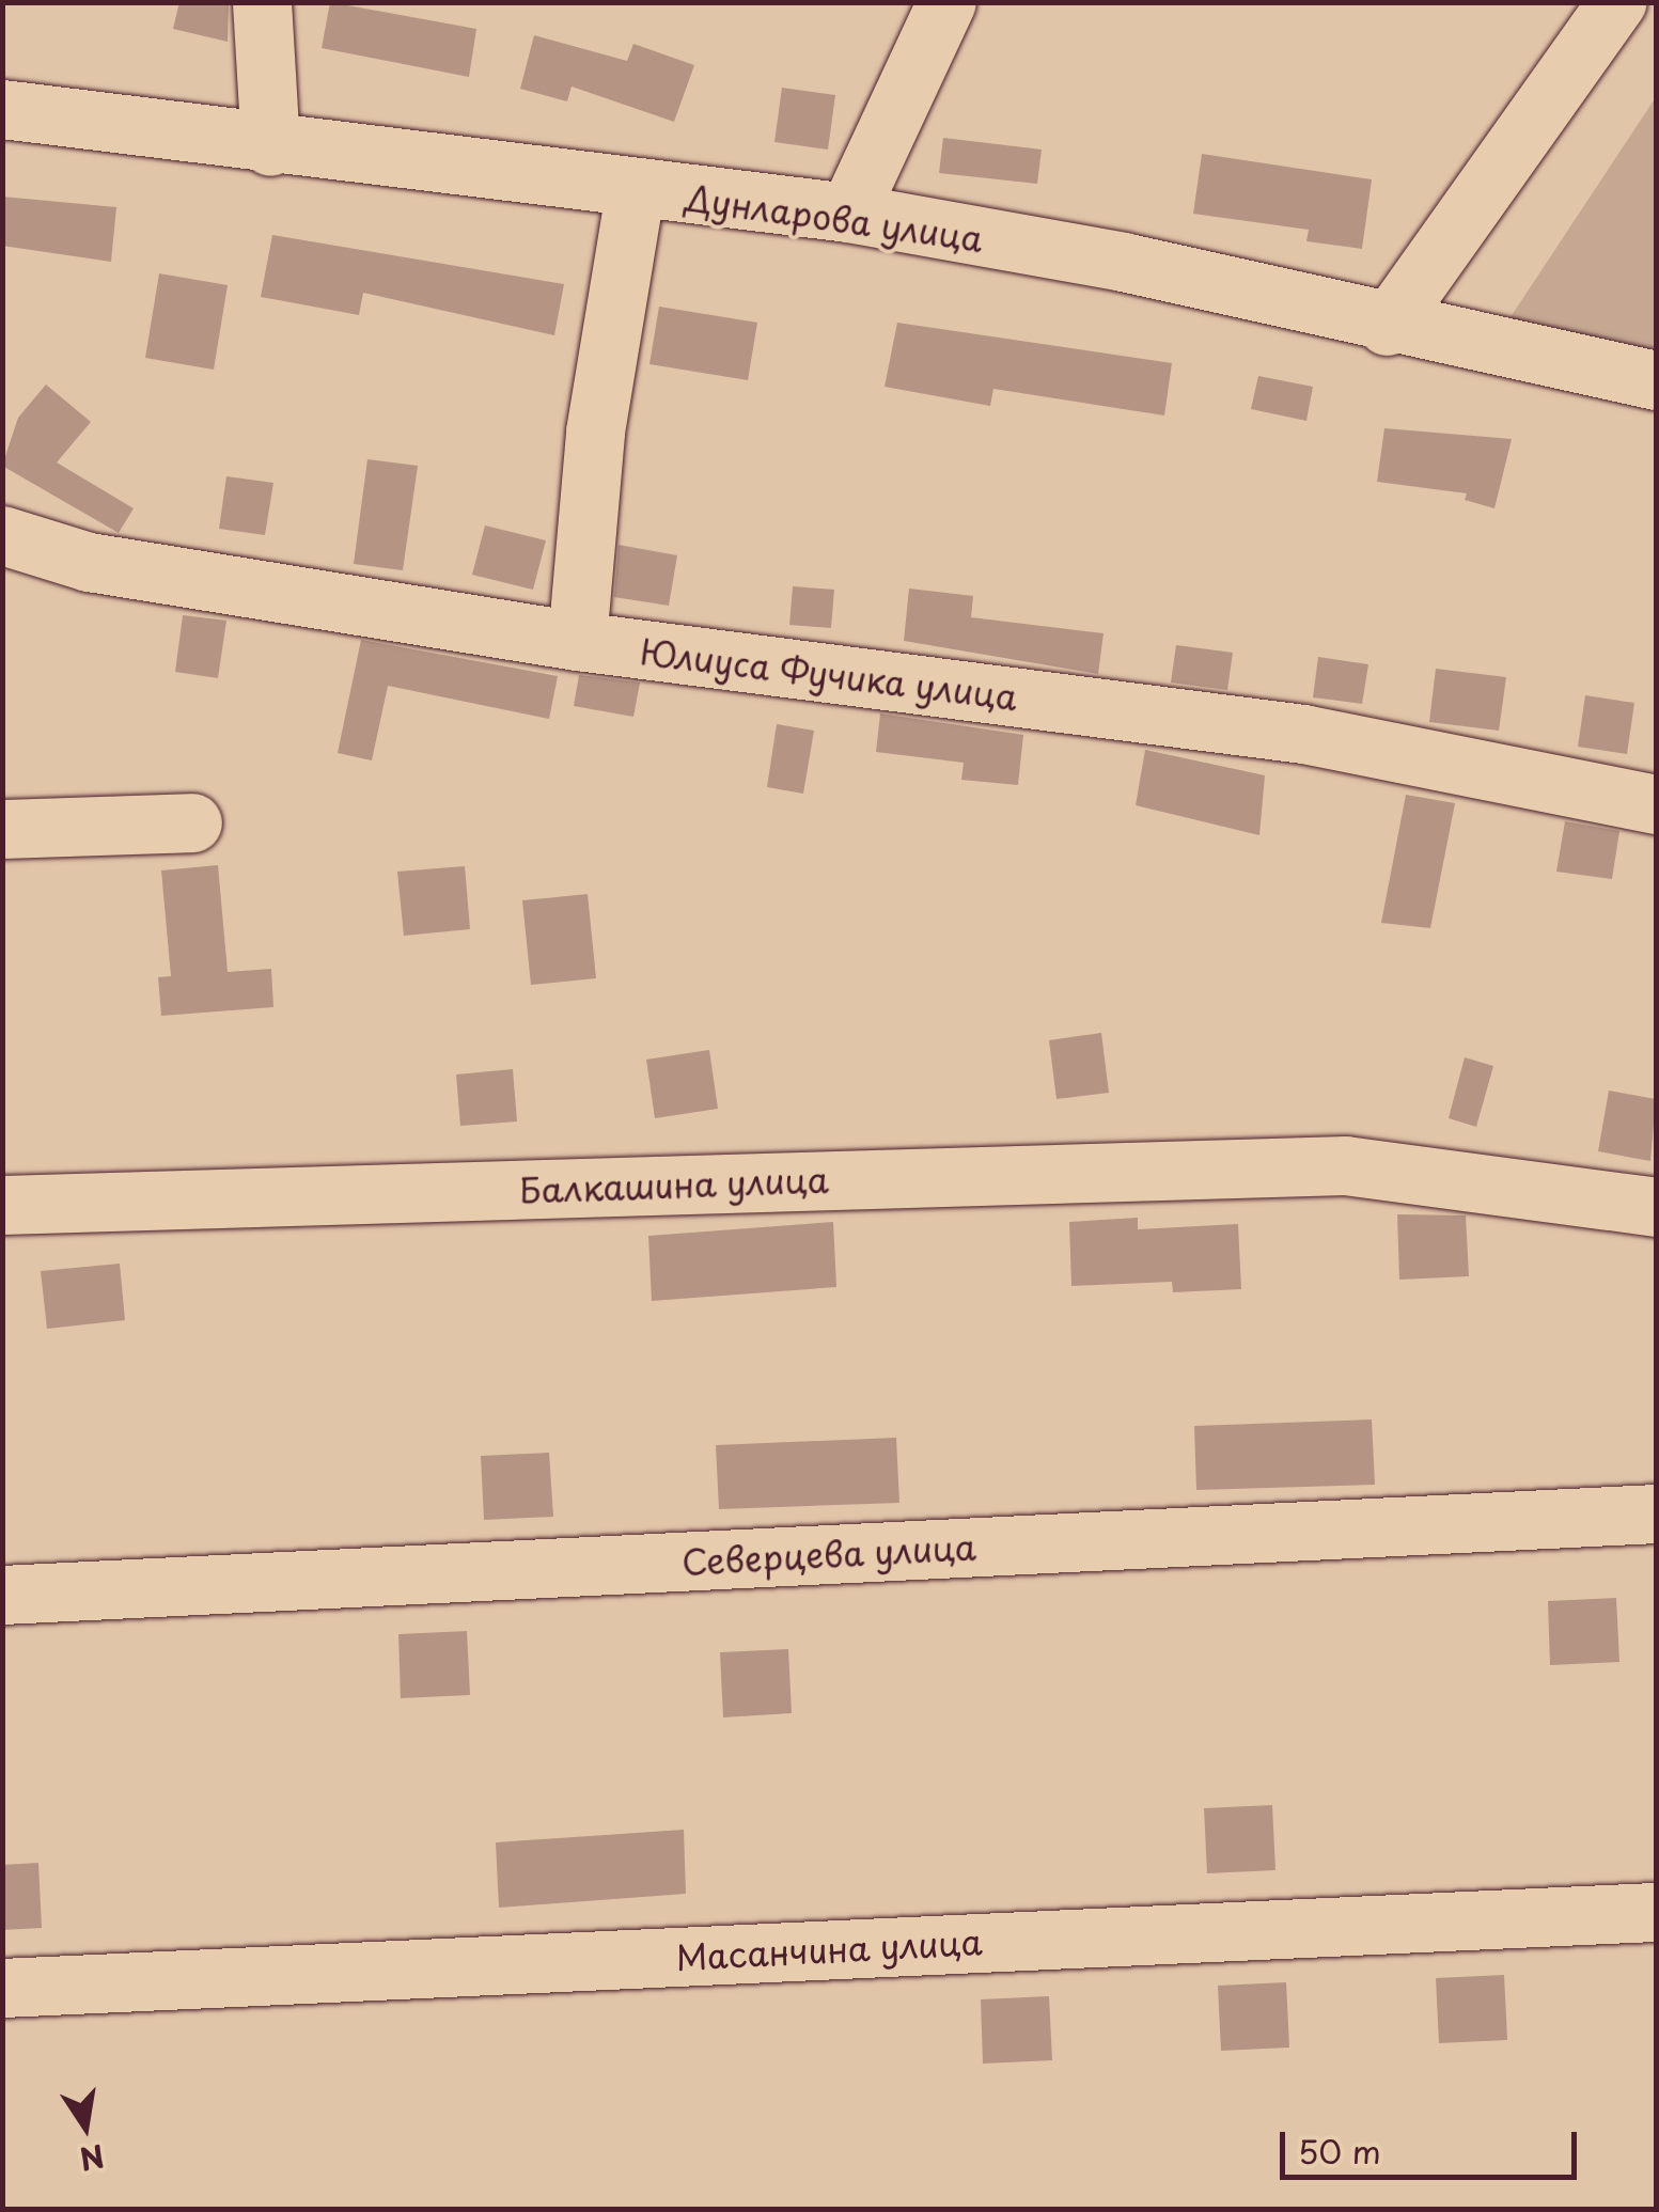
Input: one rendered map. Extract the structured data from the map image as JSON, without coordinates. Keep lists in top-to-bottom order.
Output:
{
  "streets": {
    "street": [
      "Дунларова улица",
      "Юлиуса Фучика улица",
      "Балкашина улица",
      "Северцева улица",
      "Масанчина улица"
    ]
  },
  "scale_bar": "50 m",
  "north": "bottom"
}
